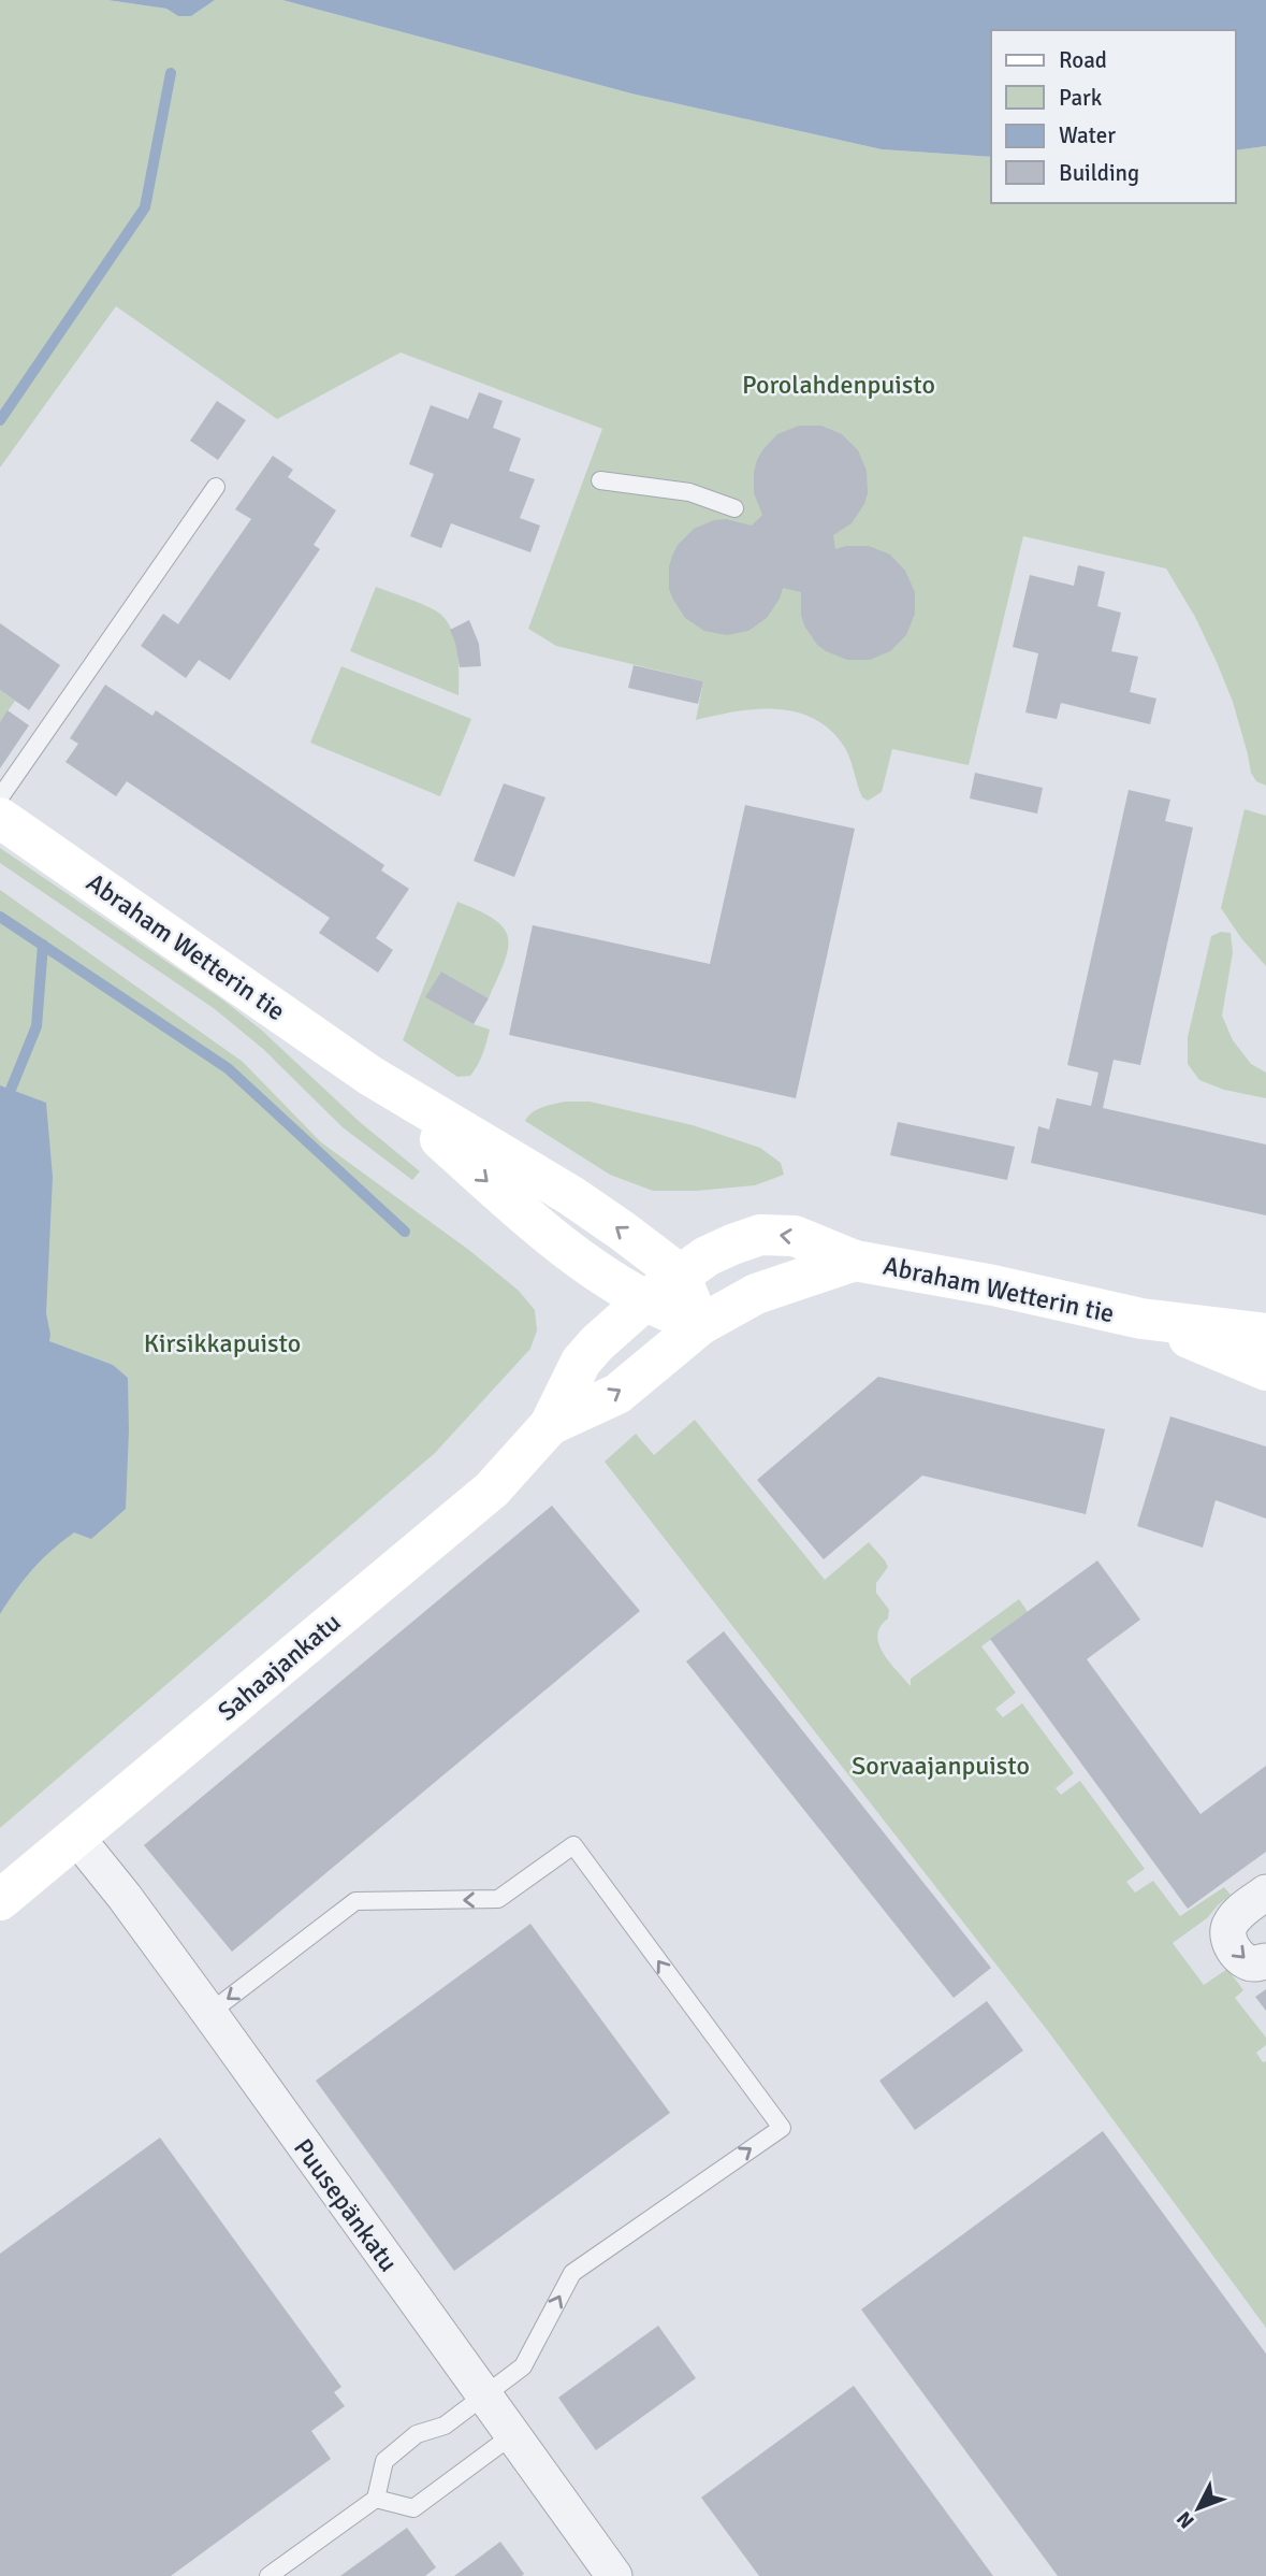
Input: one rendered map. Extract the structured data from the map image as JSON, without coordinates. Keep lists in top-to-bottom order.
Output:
{
  "streets": {
    "main road": ["Abraham Wetterin tie", "Sahaajankatu"],
    "street": ["Puusepänkatu"]
  },
  "crossings": [
    ["Abraham Wetterin tie", "Sahaajankatu"],
    ["Sahaajankatu", "Puusepänkatu"]
  ],
  "parks": ["Porolahdenpuisto", "Kirsikkapuisto", "Sorvaajanpuisto"],
  "legend": [
    "Road",
    "Park",
    "Water",
    "Building"
  ],
  "north": "bottom left"
}
